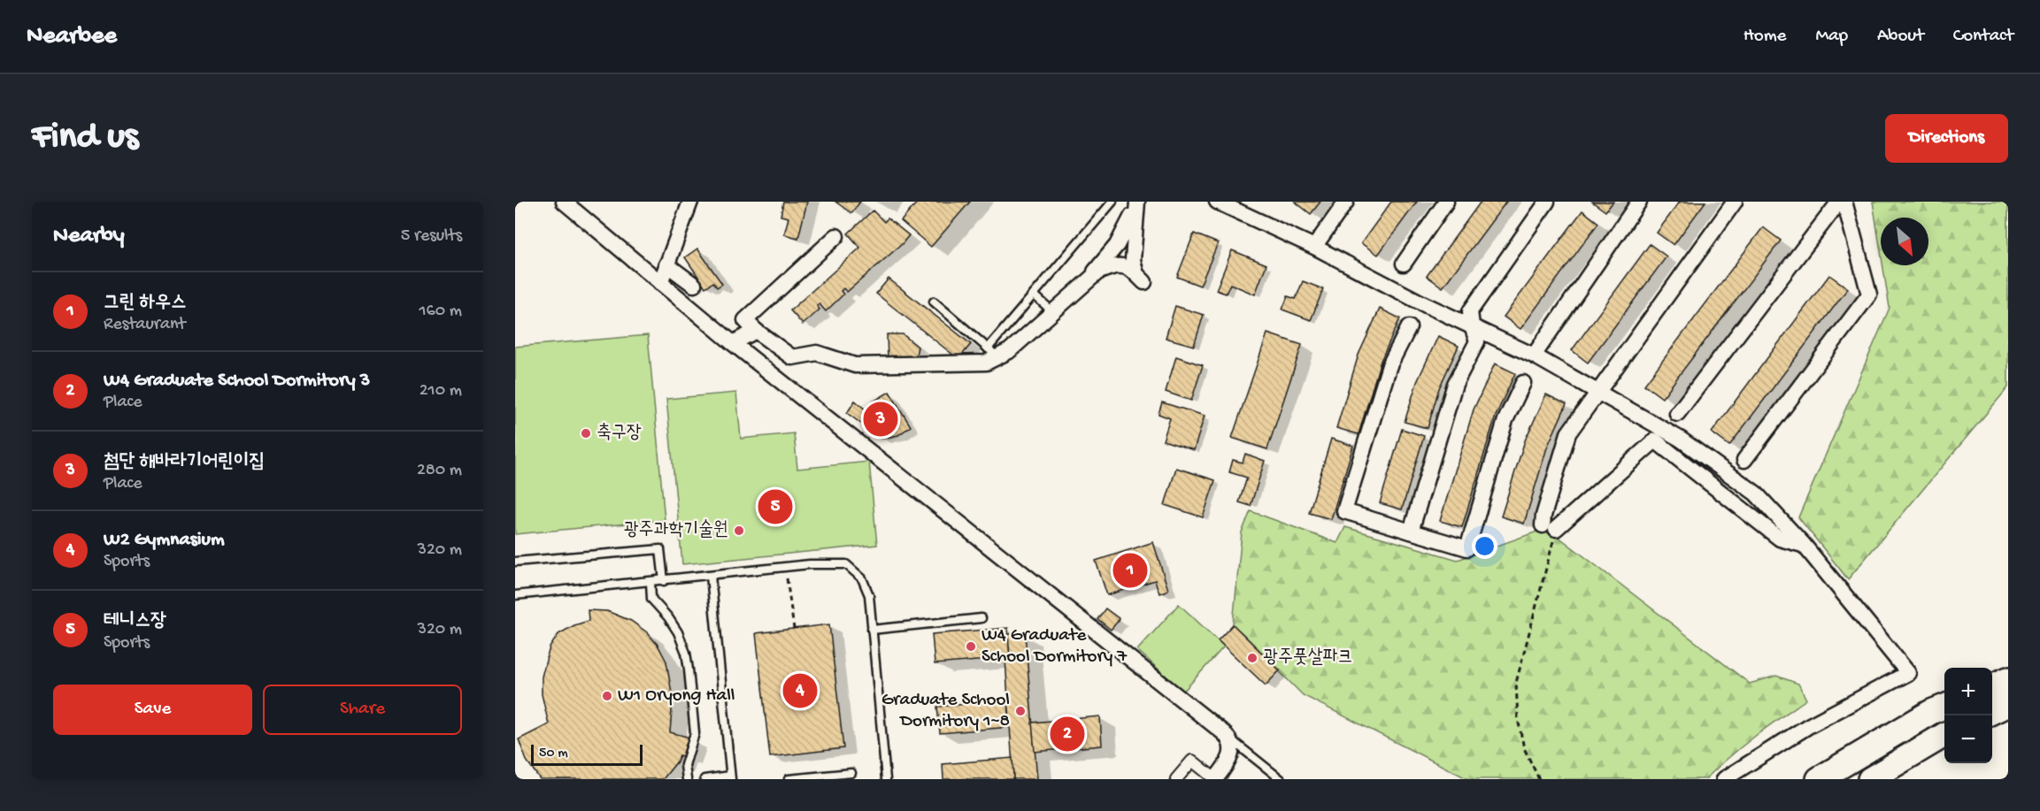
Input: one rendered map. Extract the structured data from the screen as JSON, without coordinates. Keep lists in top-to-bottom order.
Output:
{
  "places": [
    "축구장",
    "광주과학기술원",
    "W4 Graduate School Dormitory 7",
    "광주풋살파크",
    "W1 Oryong Hall",
    "Graduate School Dormitory 1~8"
  ],
  "scale_bar": "50 m",
  "north": "bottom right",
  "page": {
    "header": "Nearbee",
    "nav": [
      "Home",
      "Map",
      "About",
      "Contact"
    ],
    "buttons": [
      "Directions",
      ["Save", "Share"]
    ],
    "title": "Find us",
    "heading": ["Nearby", "5 results"],
    "list": [
      {
        "mark": "1",
        "name": "그린 하우스",
        "note": "Restaurant",
        "value": "160 m"
      },
      {
        "mark": "2",
        "name": "W4 Graduate School Dormitory 3",
        "note": "Place",
        "value": "210 m"
      },
      {
        "mark": "3",
        "name": "첨단 해바라기어린이집",
        "note": "Place",
        "value": "280 m"
      },
      {
        "mark": "4",
        "name": "W2 Gymnasium",
        "note": "Sports",
        "value": "320 m"
      },
      {
        "mark": "5",
        "name": "테니스장",
        "note": "Sports",
        "value": "320 m"
      }
    ],
    "pins": [
      "3",
      "5",
      "1",
      "4",
      "2"
    ],
    "map_buttons": ["+", "−"],
    "scale": "50 m"
  }
}
